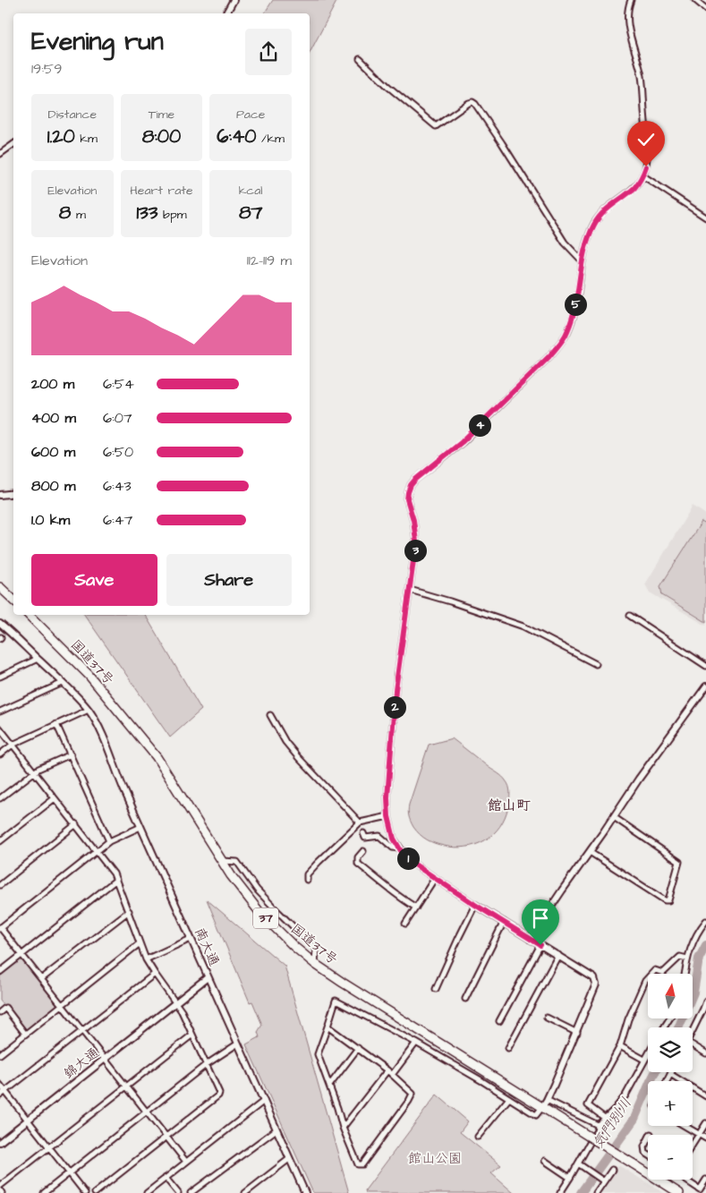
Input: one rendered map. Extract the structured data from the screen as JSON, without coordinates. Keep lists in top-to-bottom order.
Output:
{
  "streets": {
    "highway": ["国道37号", "37"],
    "street": ["南大通", "錦大通"]
  },
  "crossings": [
    ["南大通", "錦大通"]
  ],
  "districts": ["館山町"],
  "water": ["気門別川"],
  "parks": ["館山公園"],
  "north": "top",
  "page": {
    "heading": ["Evening run", "19:59"],
    "stats": [
      ["Distance", "1.20 km"],
      ["Time", "8:00"],
      ["Pace", "6:40 /km"],
      ["Elevation", "8 m"],
      ["Heart rate", "133 bpm"],
      ["kcal", "87"]
    ],
    "chart": ["Elevation", "112–119 m"],
    "pins": [
      "5",
      "4",
      "3",
      "2",
      "1"
    ],
    "list": [
      {
        "name": "200 m",
        "note": "6:54"
      },
      {
        "name": "400 m",
        "note": "6:07"
      },
      {
        "name": "600 m",
        "note": "6:50"
      },
      {
        "name": "800 m",
        "note": "6:43"
      },
      {
        "name": "1.0 km",
        "note": "6:47"
      }
    ],
    "buttons": ["Save", "Share"],
    "map_buttons": ["+", "−"]
  }
}
